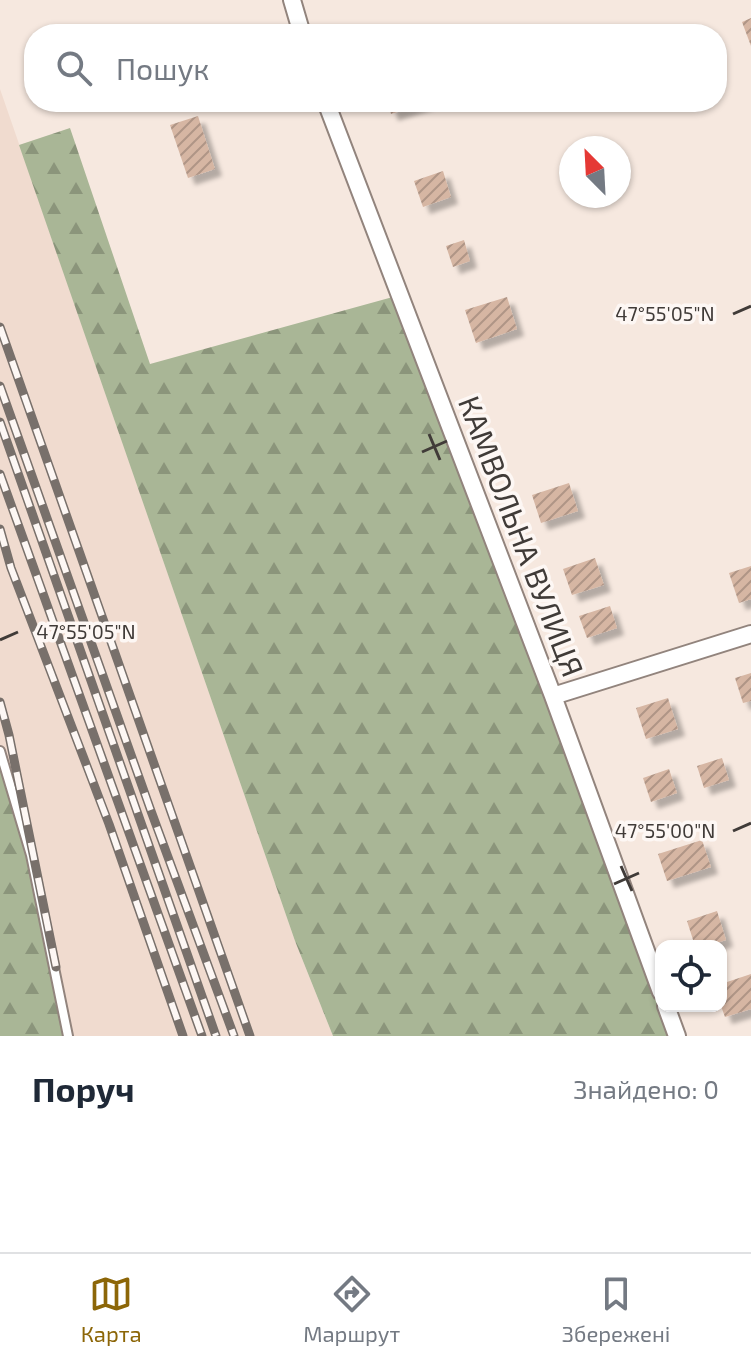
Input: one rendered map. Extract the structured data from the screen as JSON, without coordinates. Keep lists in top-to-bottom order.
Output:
{
  "streets": {
    "street": ["КАМВОЛЬНА ВУЛИЦЯ"]
  },
  "north": "top left",
  "page": {
    "search": "Пошук",
    "heading": ["Поруч", "Знайдено: 0"],
    "nav": ["Карта", "Маршрут", "Збережені"]
  },
  "coordinates": ["47°55'05\"N", "47°55'00\"N"]
}
